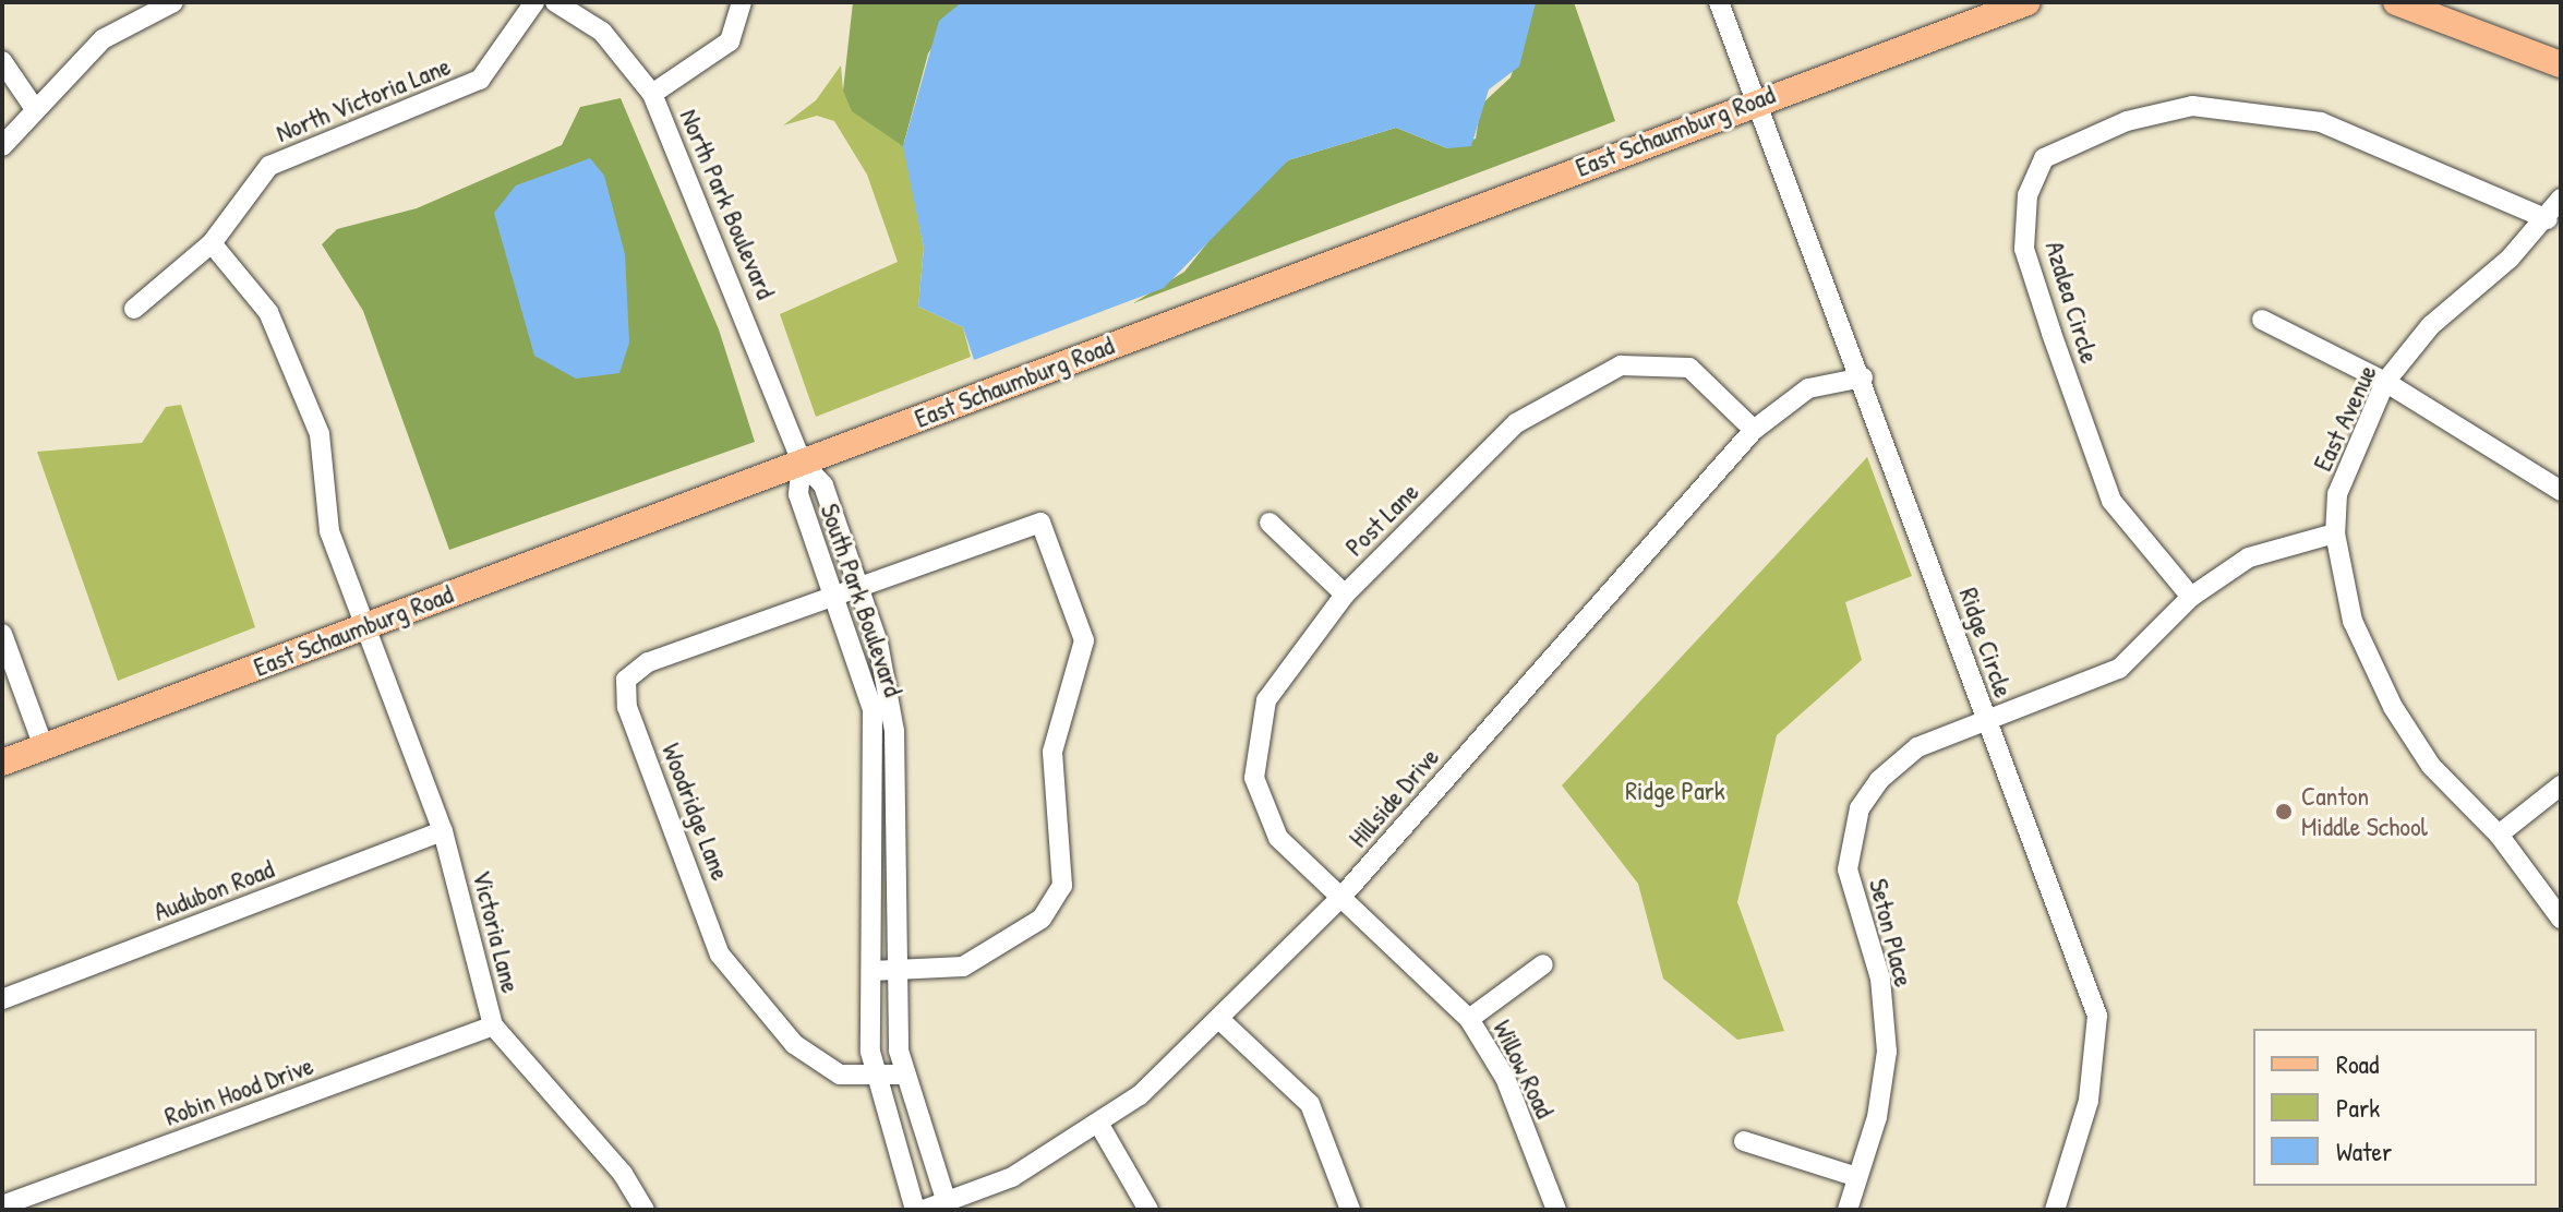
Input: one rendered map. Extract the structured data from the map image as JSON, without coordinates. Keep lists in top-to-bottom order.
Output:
{
  "streets": {
    "main road": ["East Schaumburg Road"],
    "street": [
      "North Victoria Lane",
      "North Park Boulevard",
      "Azalea Circle",
      "East Avenue",
      "Post Lane",
      "South Park Boulevard",
      "Ridge Circle",
      "Hillside Drive",
      "Woodridge Lane",
      "Audubon Road",
      "Victoria Lane",
      "Seton Place",
      "Willow Road",
      "Robin Hood Drive"
    ]
  },
  "crossings": [
    ["East Schaumburg Road", "North Park Boulevard"],
    ["East Schaumburg Road", "South Park Boulevard"],
    ["East Schaumburg Road", "Ridge Circle"],
    ["East Schaumburg Road", "Victoria Lane"],
    ["North Park Boulevard", "South Park Boulevard"],
    ["Azalea Circle", "East Avenue"],
    ["Azalea Circle", "Seton Place"],
    ["East Avenue", "Seton Place"],
    ["Post Lane", "Hillside Drive"],
    ["Post Lane", "Willow Road"],
    ["South Park Boulevard", "Hillside Drive"],
    ["South Park Boulevard", "Woodridge Lane"],
    ["Ridge Circle", "Hillside Drive"],
    ["Ridge Circle", "Seton Place"],
    ["Hillside Drive", "Willow Road"],
    ["Audubon Road", "Victoria Lane"],
    ["Victoria Lane", "Robin Hood Drive"]
  ],
  "parks": ["Ridge Park"],
  "places": ["Canton Middle School"],
  "legend": ["Road", "Park", "Water"]
}
